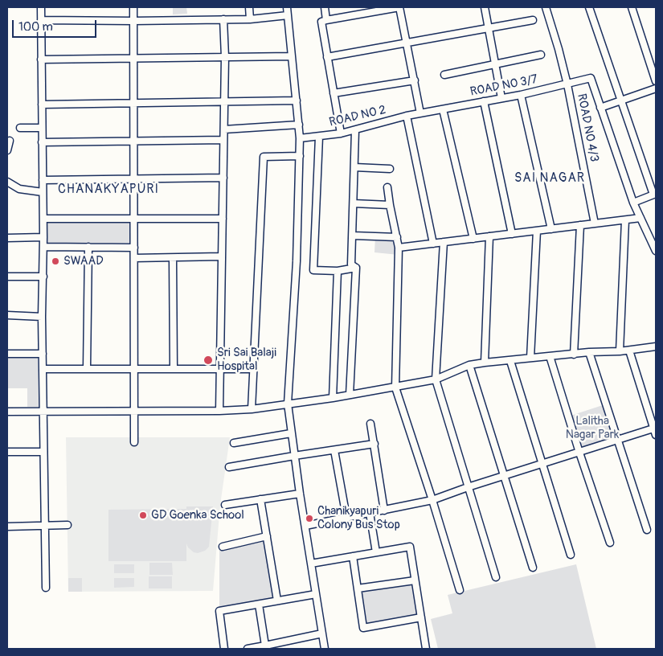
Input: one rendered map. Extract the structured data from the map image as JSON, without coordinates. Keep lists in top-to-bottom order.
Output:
{
  "streets": {
    "street": ["ROAD NO 3/7", "ROAD NO 2", "ROAD NO 4/3"]
  },
  "crossings": [
    ["ROAD NO 3/7", "ROAD NO 2"],
    ["ROAD NO 3/7", "ROAD NO 4/3"]
  ],
  "districts": ["SAI NAGAR", "CHANAKYAPURI"],
  "parks": ["Lalitha Nagar Park"],
  "places": [
    "SWAAD",
    "Sri Sai Balaji Hospital",
    "GD Goenka School",
    "Chanikyapuri Colony Bus Stop"
  ],
  "scale_bar": "100 m"
}
